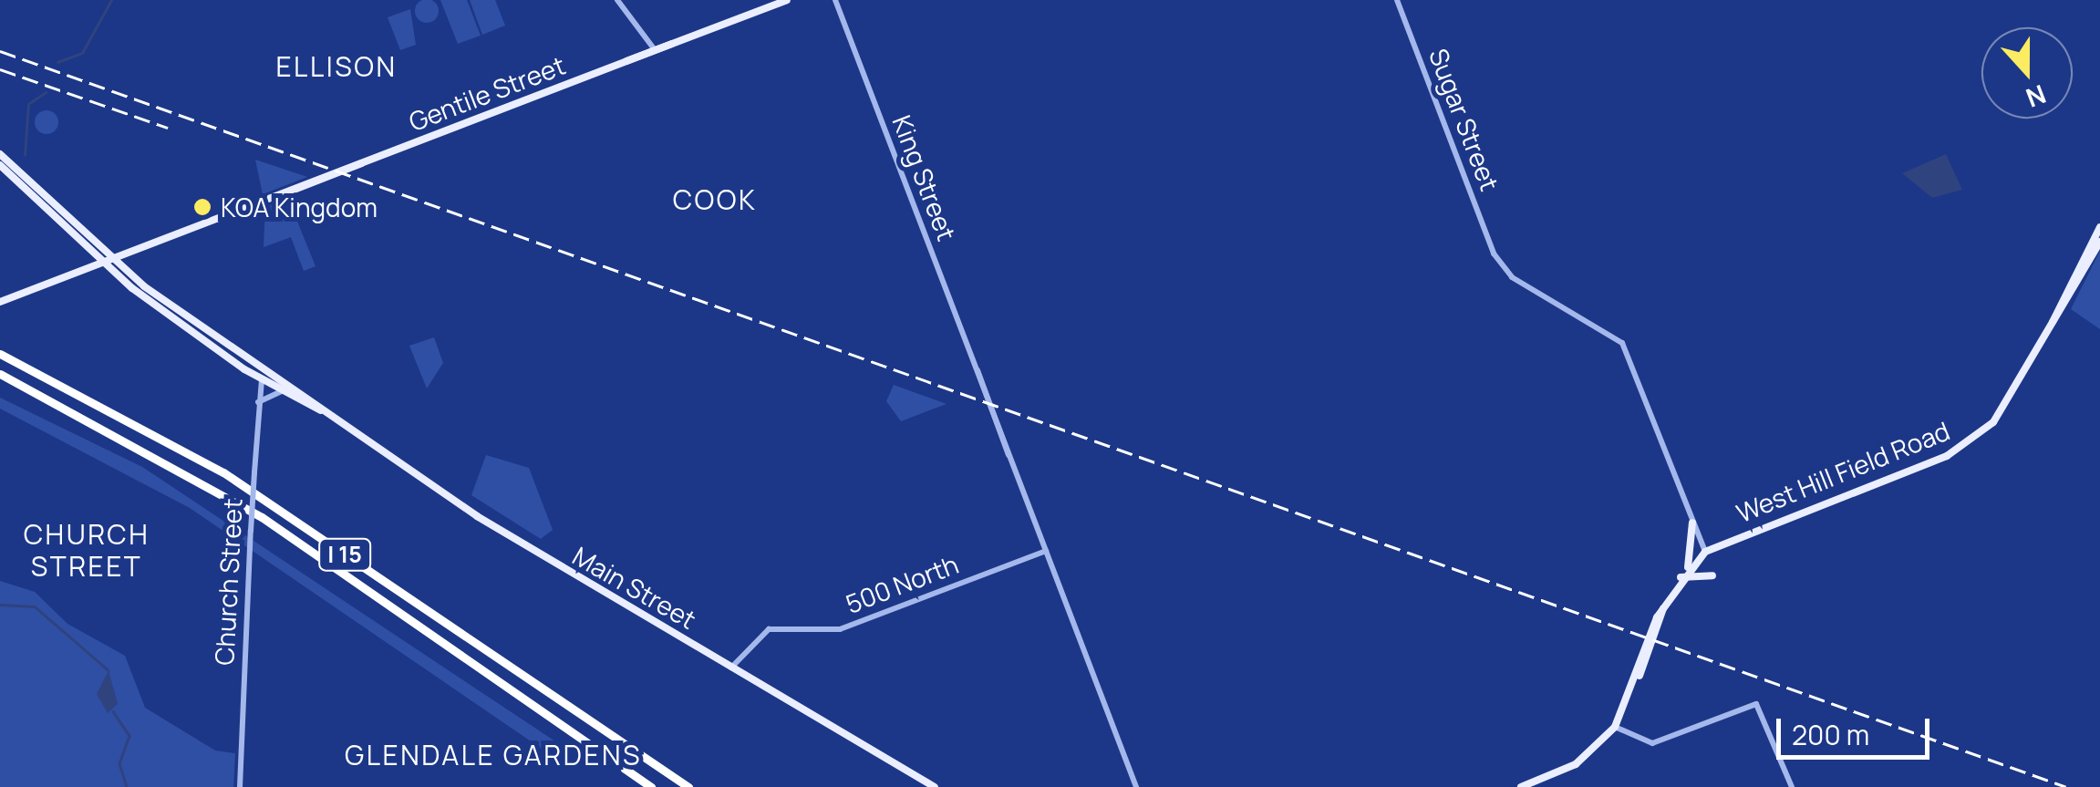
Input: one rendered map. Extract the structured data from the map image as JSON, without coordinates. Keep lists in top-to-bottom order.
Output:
{
  "streets": {
    "highway": ["I 15"],
    "main road": ["Gentile Street", "West Hill Field Road", "Main Street"],
    "street": [
      "Sugar Street",
      "King Street",
      "Church Street",
      "500 North"
    ]
  },
  "crossings": [
    ["Gentile Street", "Main Street"],
    ["King Street", "500 North"],
    ["Church Street", "Main Street"],
    ["500 North", "Main Street"]
  ],
  "districts": [
    "ELLISON",
    "COOK",
    "CHURCH STREET",
    "GLENDALE GARDENS"
  ],
  "places": ["KOA Kingdom"],
  "scale_bar": "200 m",
  "north": "bottom"
}
